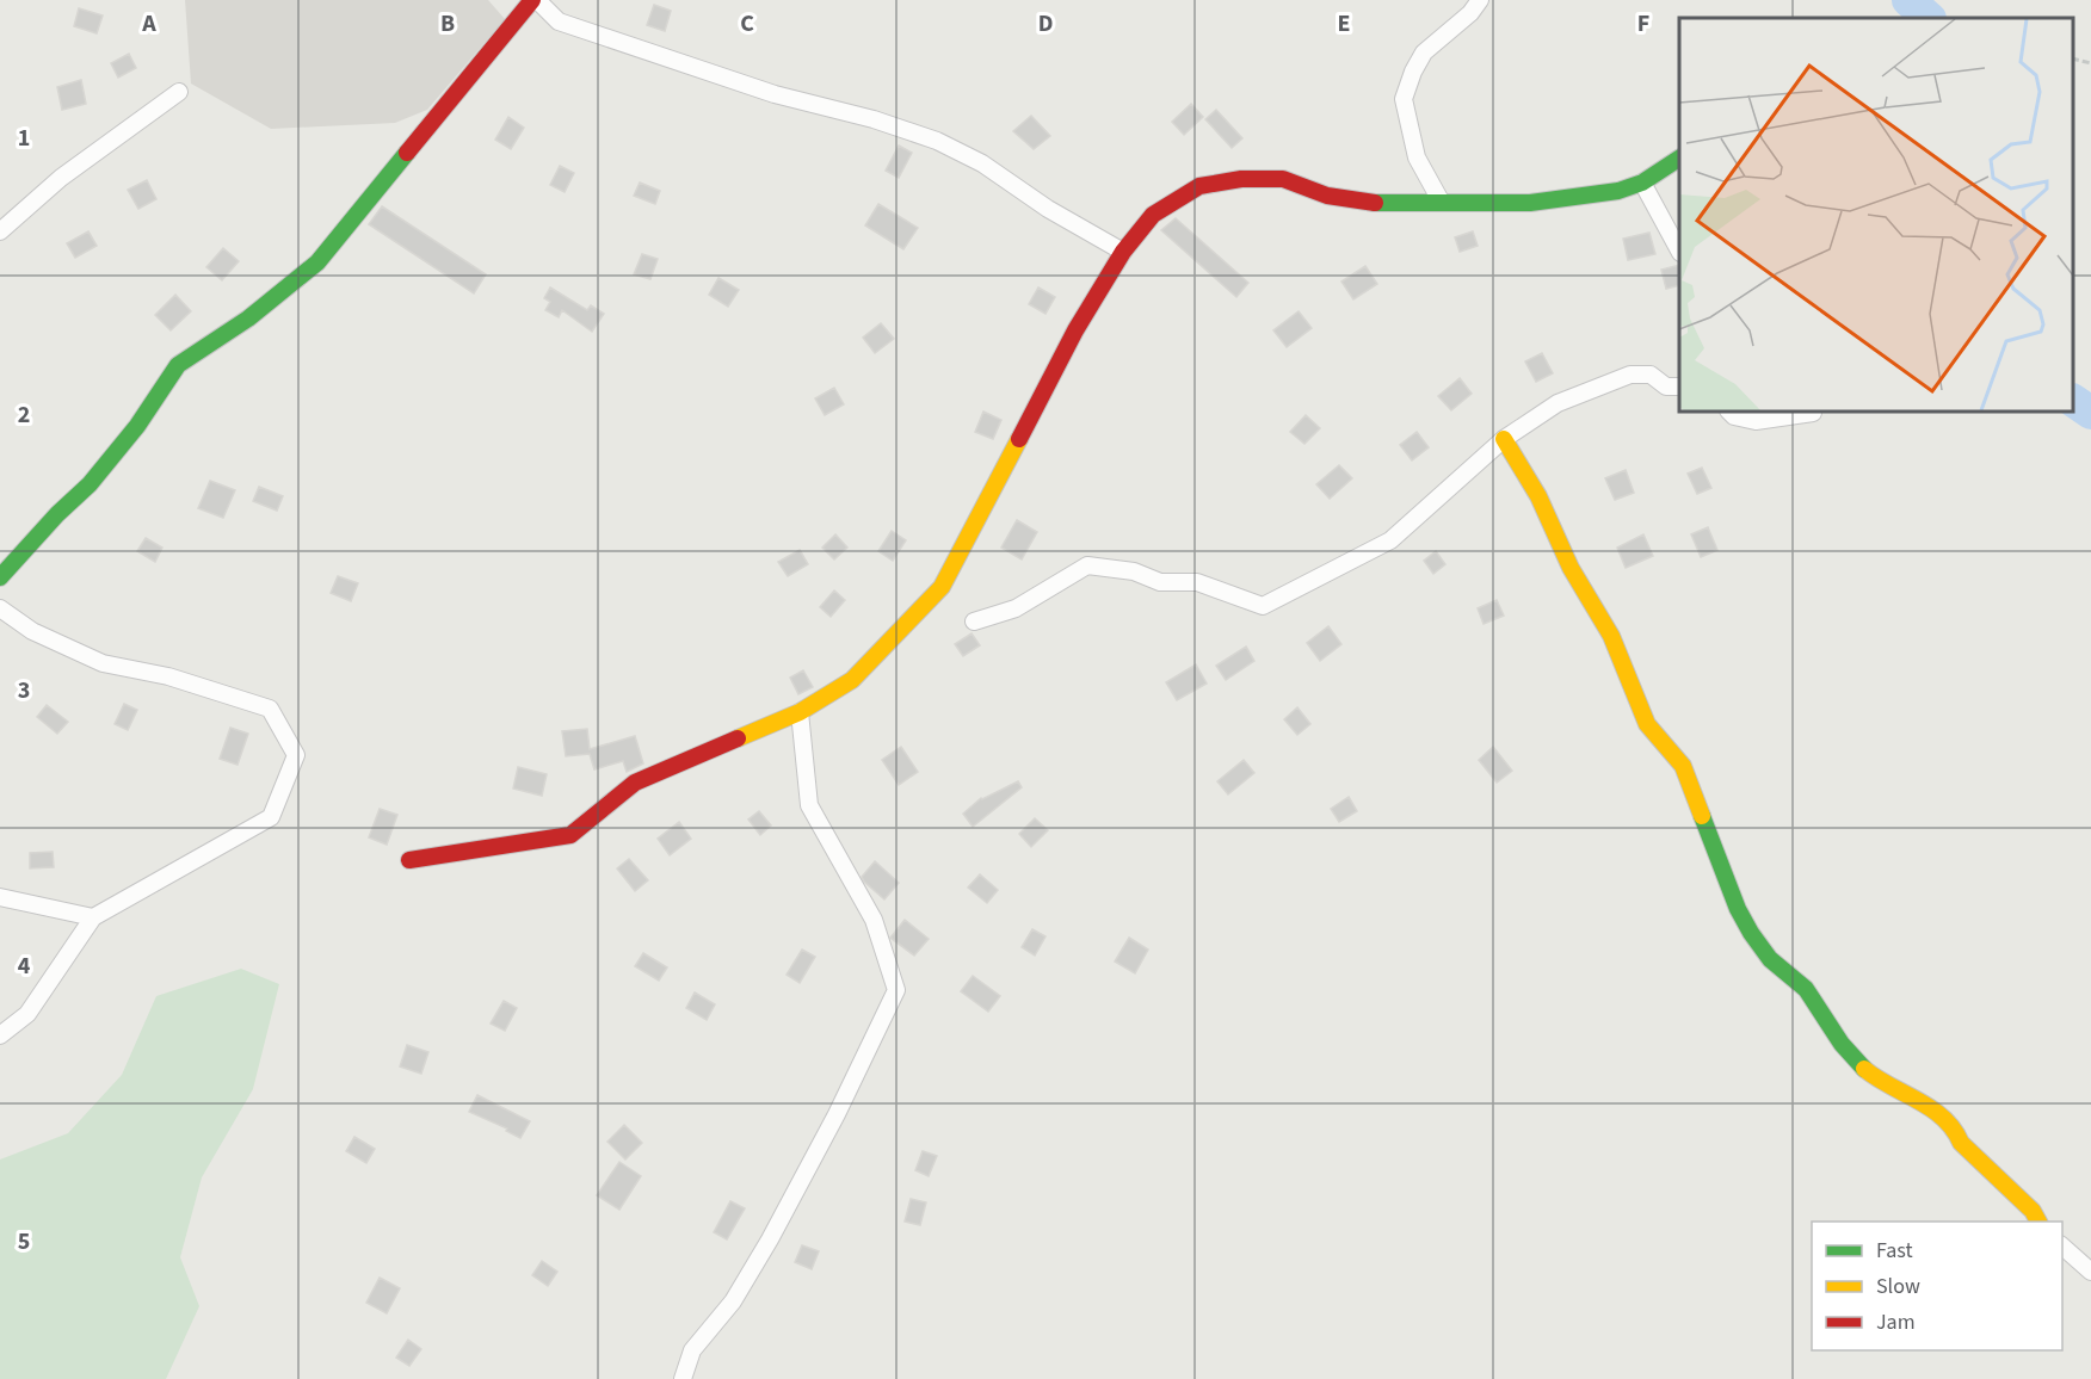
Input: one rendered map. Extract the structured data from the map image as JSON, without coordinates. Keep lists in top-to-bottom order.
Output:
{
  "legend": ["Fast", "Slow", "Jam"],
  "grid": {
    "columns": [
      "A",
      "B",
      "C",
      "D",
      "E",
      "F"
    ],
    "rows": [
      "1",
      "2",
      "3",
      "4",
      "5"
    ]
  }
}
